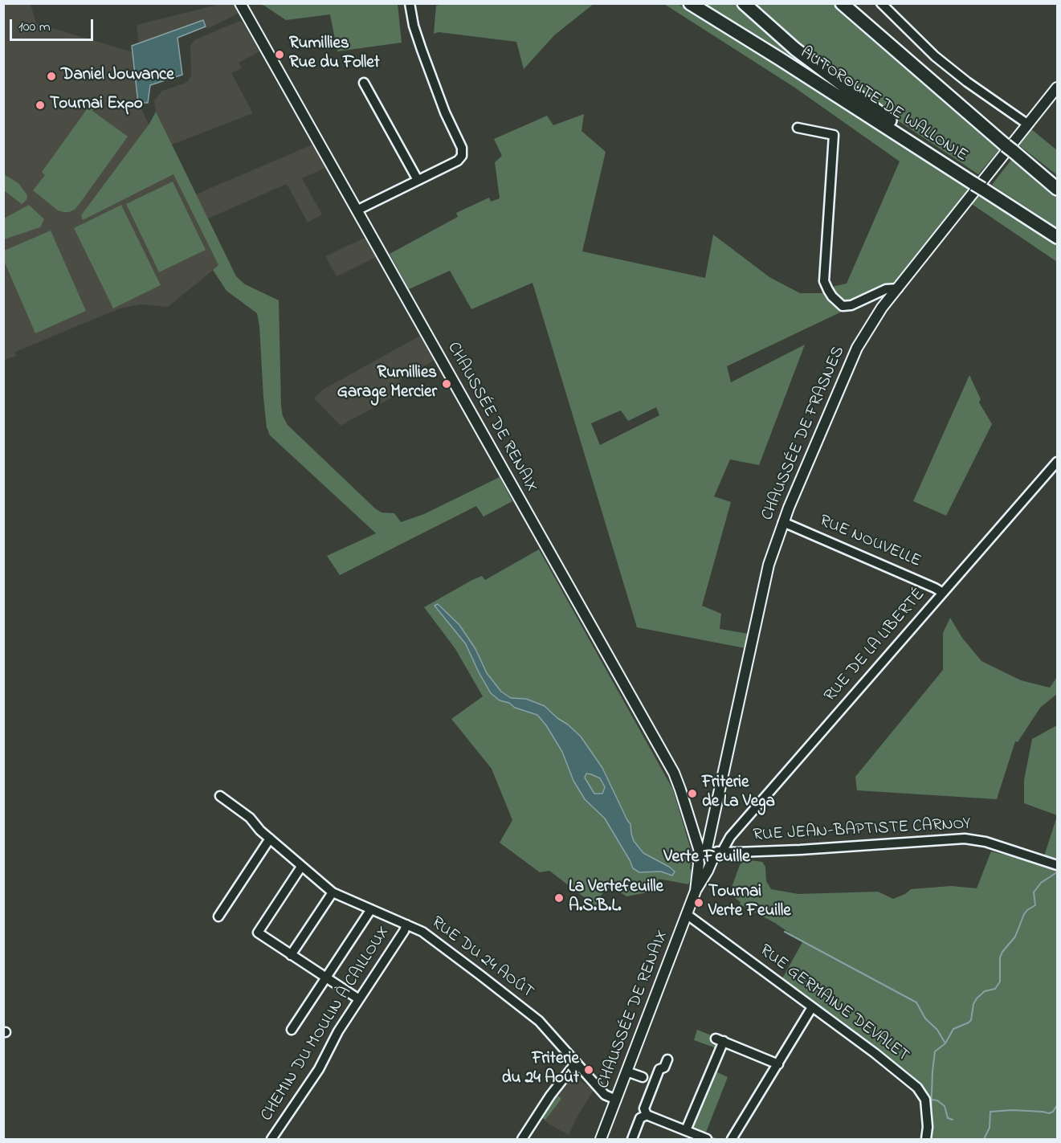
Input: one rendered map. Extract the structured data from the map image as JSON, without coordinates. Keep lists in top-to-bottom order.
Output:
{
  "streets": {
    "highway": ["AUTOROUTE DE WALLONIE"],
    "main road": ["CHAUSSÉE DE RENAIX", "CHAUSSÉE DE FRASNES"],
    "street": [
      "RUE NOUVELLE",
      "RUE DE LA LIBERTÉ",
      "RUE JEAN-BAPTISTE CARNOY",
      "RUE DU 24 AOÛT",
      "RUE GERMAINE DEVALET",
      "CHEMIN DU MOULIN À CAILLOUX"
    ]
  },
  "crossings": [
    ["CHAUSSÉE DE RENAIX", "CHAUSSÉE DE FRASNES"],
    ["CHAUSSÉE DE RENAIX", "RUE DU 24 AOÛT"],
    ["CHAUSSÉE DE RENAIX", "RUE GERMAINE DEVALET"],
    ["CHAUSSÉE DE FRASNES", "RUE NOUVELLE"],
    ["RUE NOUVELLE", "RUE DE LA LIBERTÉ"],
    ["RUE DE LA LIBERTÉ", "RUE JEAN-BAPTISTE CARNOY"],
    ["RUE DU 24 AOÛT", "CHEMIN DU MOULIN À CAILLOUX"]
  ],
  "districts": ["Verte Feuille"],
  "places": [
    "Rumillies Rue du Follet",
    "Daniel Jouvance",
    "Tournai Expo",
    "Rumillies Garage Mercier",
    "Friterie de La Vega",
    "La Vertefeuille A.S.B.L.",
    "Tournai Verte Feuille",
    "Friterie du 24 Août"
  ],
  "scale_bar": "100 m"
}
